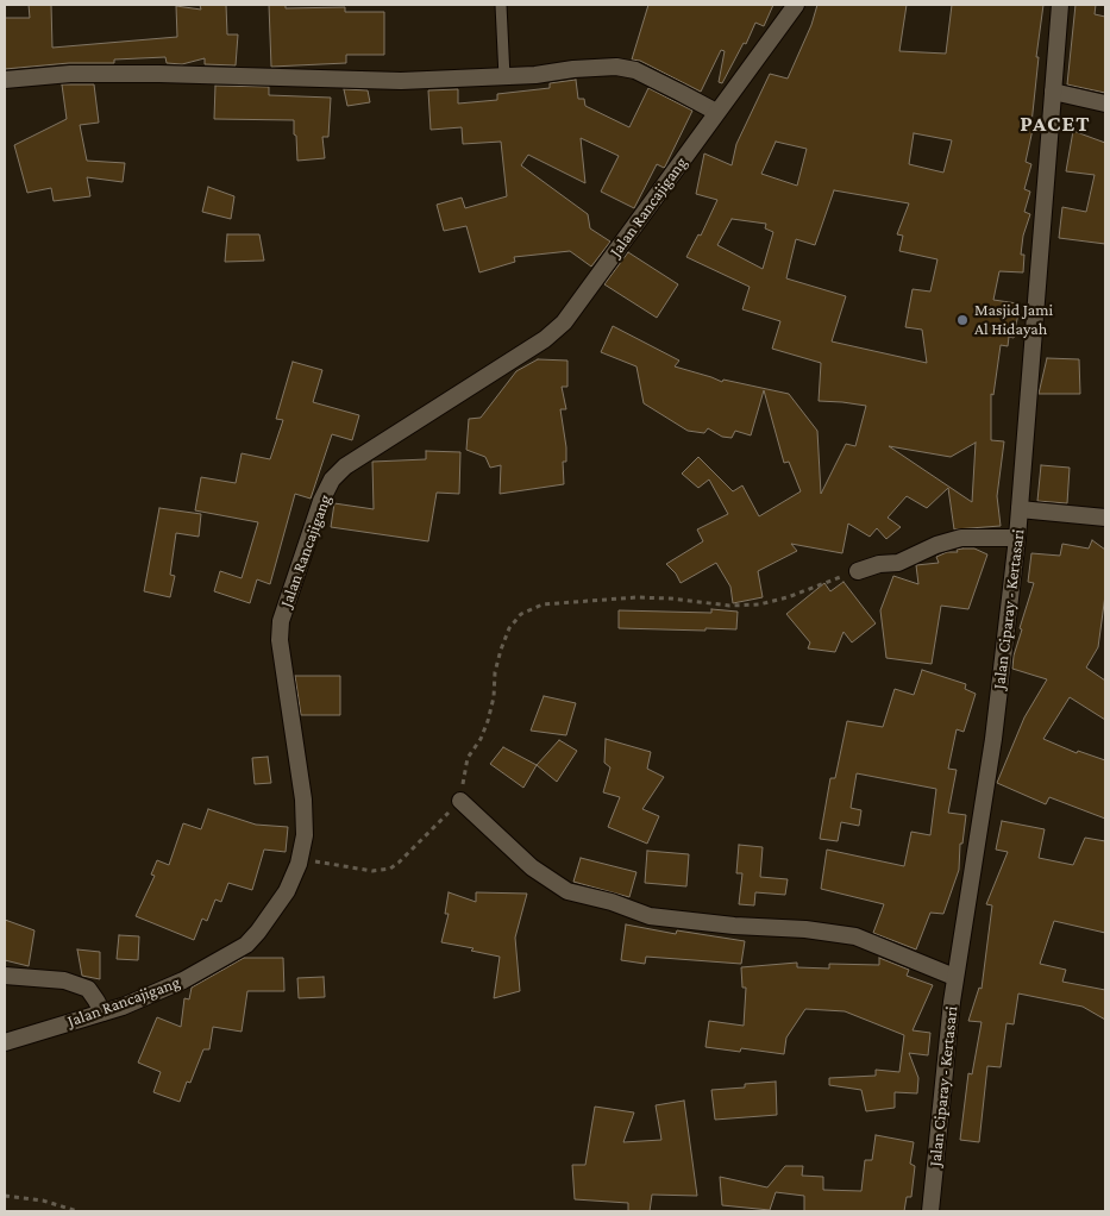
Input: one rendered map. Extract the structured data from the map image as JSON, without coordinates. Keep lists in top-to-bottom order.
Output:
{
  "streets": {
    "main road": ["Jalan Rancajigang", "Jalan Ciparay - Kertasari"]
  },
  "districts": ["PACET"],
  "places": ["Masjid Jami Al Hidayah"]
}
